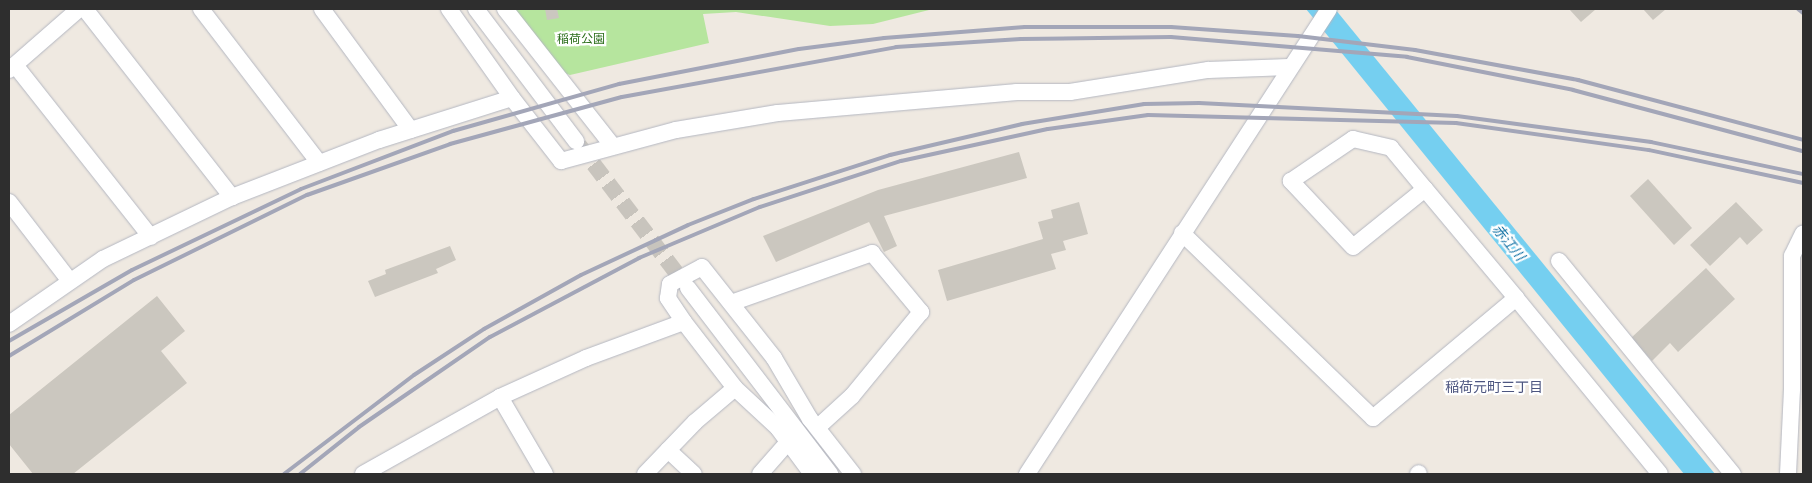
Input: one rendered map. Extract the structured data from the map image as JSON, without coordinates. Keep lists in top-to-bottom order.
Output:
{
  "districts": ["稲荷元町三丁目"],
  "water": ["赤江川"],
  "parks": ["稲荷公園"]
}
